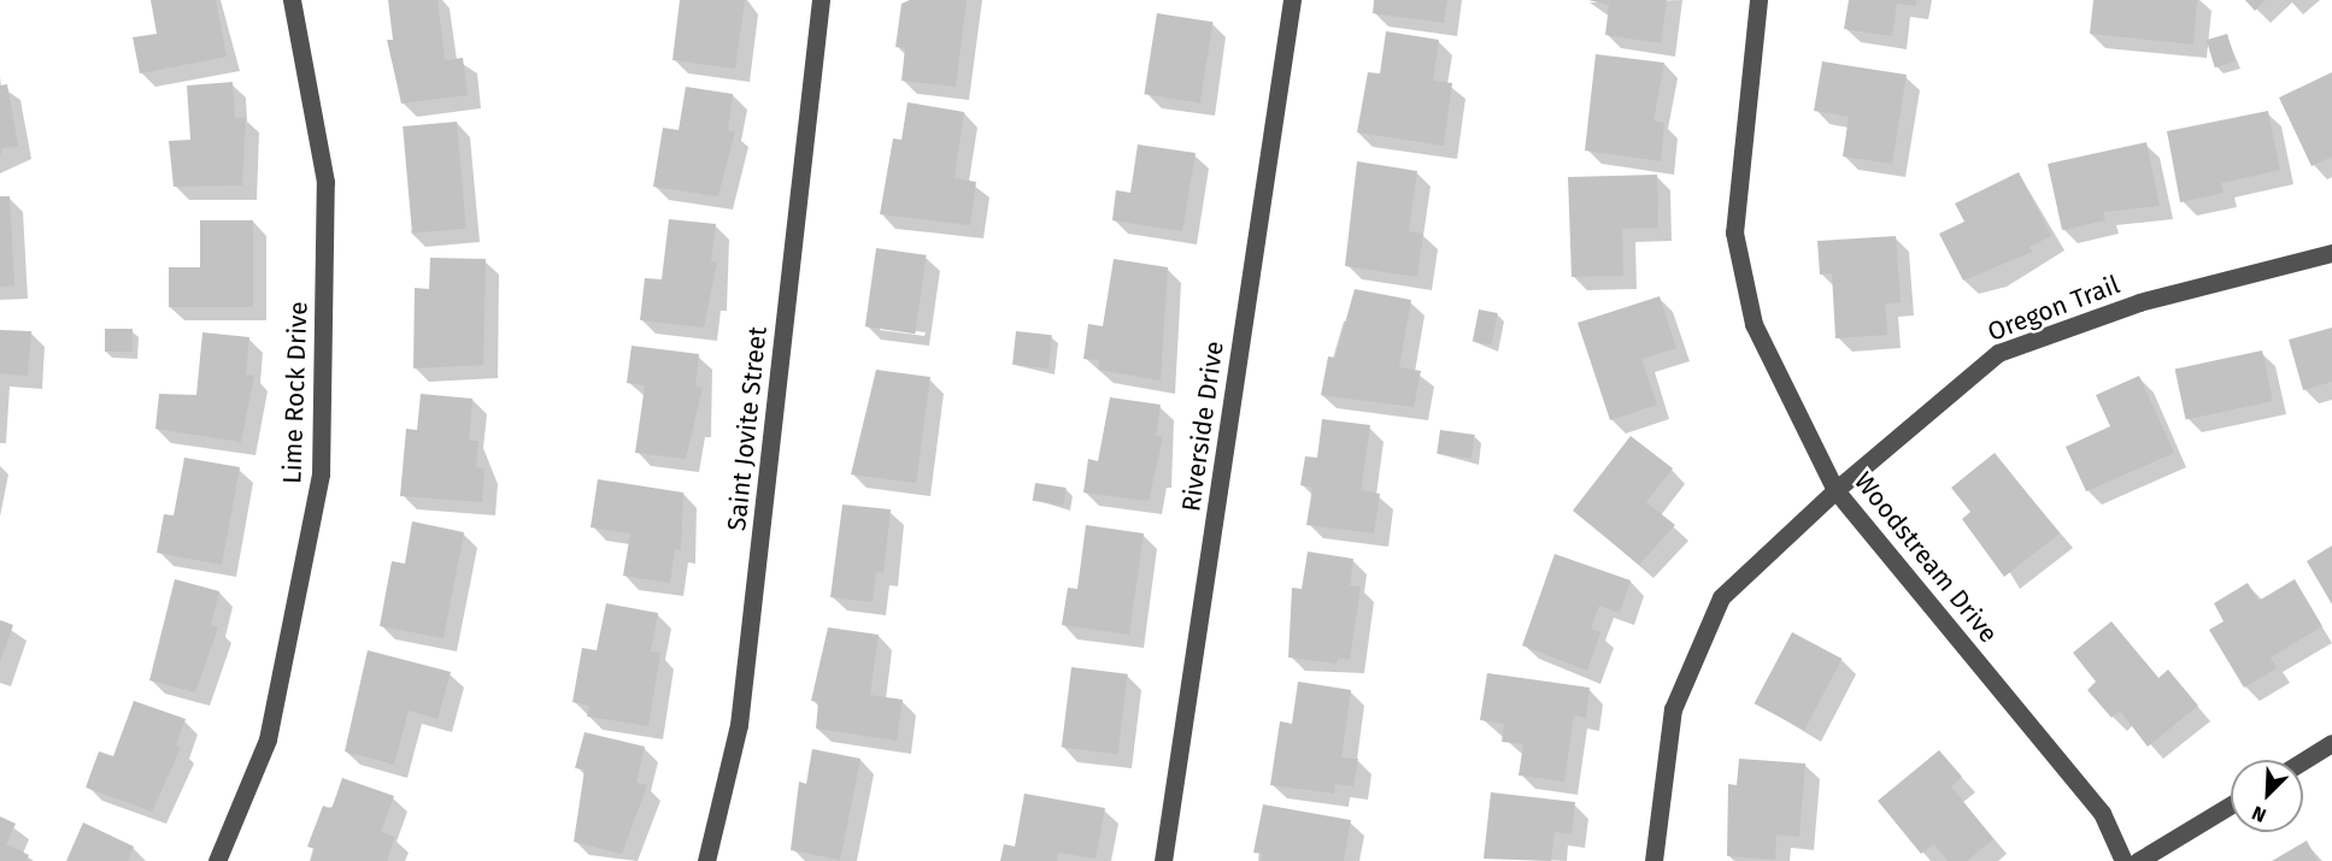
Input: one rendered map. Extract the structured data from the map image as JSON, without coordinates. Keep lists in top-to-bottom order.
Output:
{
  "streets": {
    "street": [
      "Oregon Trail",
      "Lime Rock Drive",
      "Riverside Drive",
      "Saint Jovite Street",
      "Woodstream Drive"
    ]
  },
  "crossings": [
    ["Oregon Trail", "Woodstream Drive"]
  ],
  "north": "bottom left"
}
